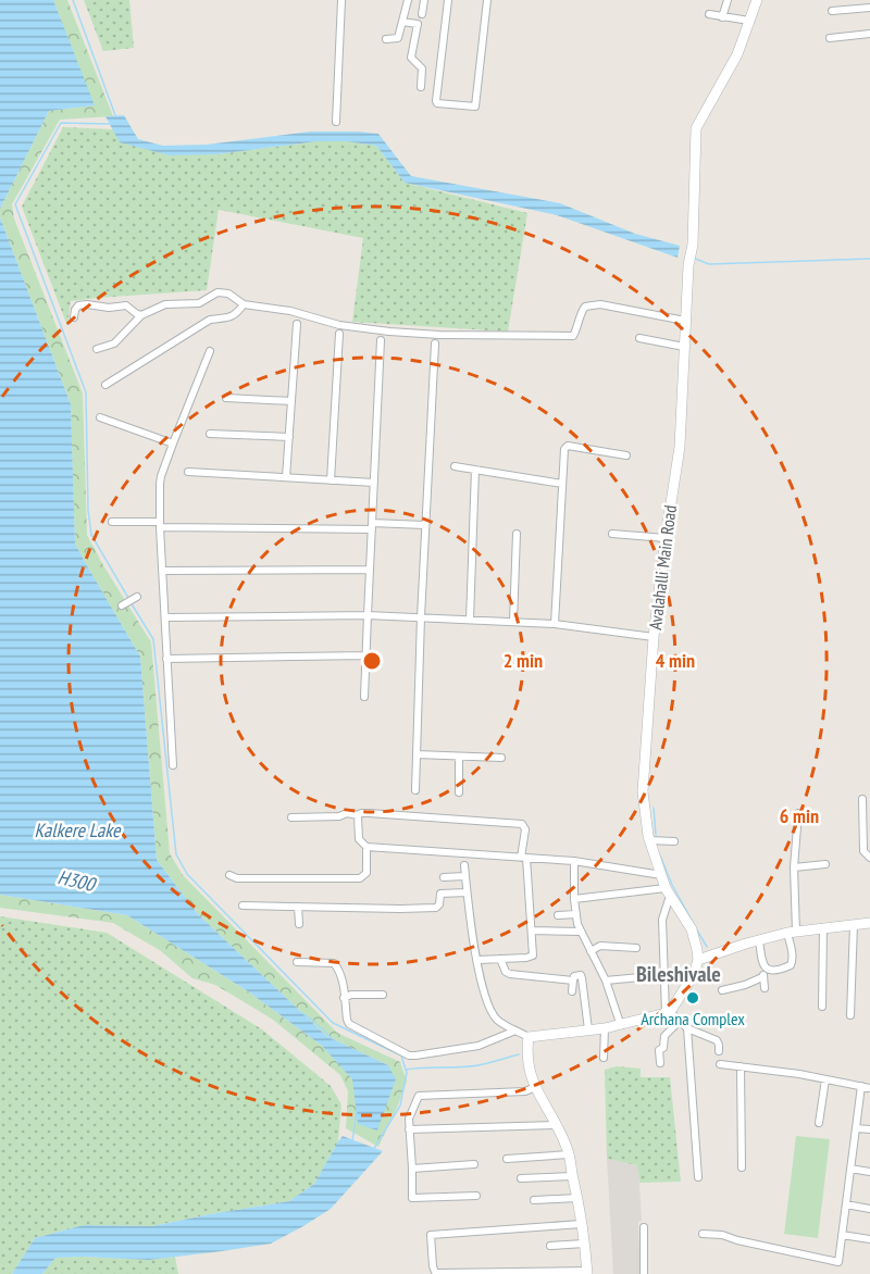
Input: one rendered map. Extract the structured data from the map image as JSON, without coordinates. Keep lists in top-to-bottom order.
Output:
{
  "streets": {
    "main road": ["Avalahalli Main Road"]
  },
  "districts": ["Bileshivale"],
  "water": ["Kalkere Lake", "H300"],
  "places": ["Archana Complex"],
  "rings": ["2 min", "4 min", "6 min"]
}
